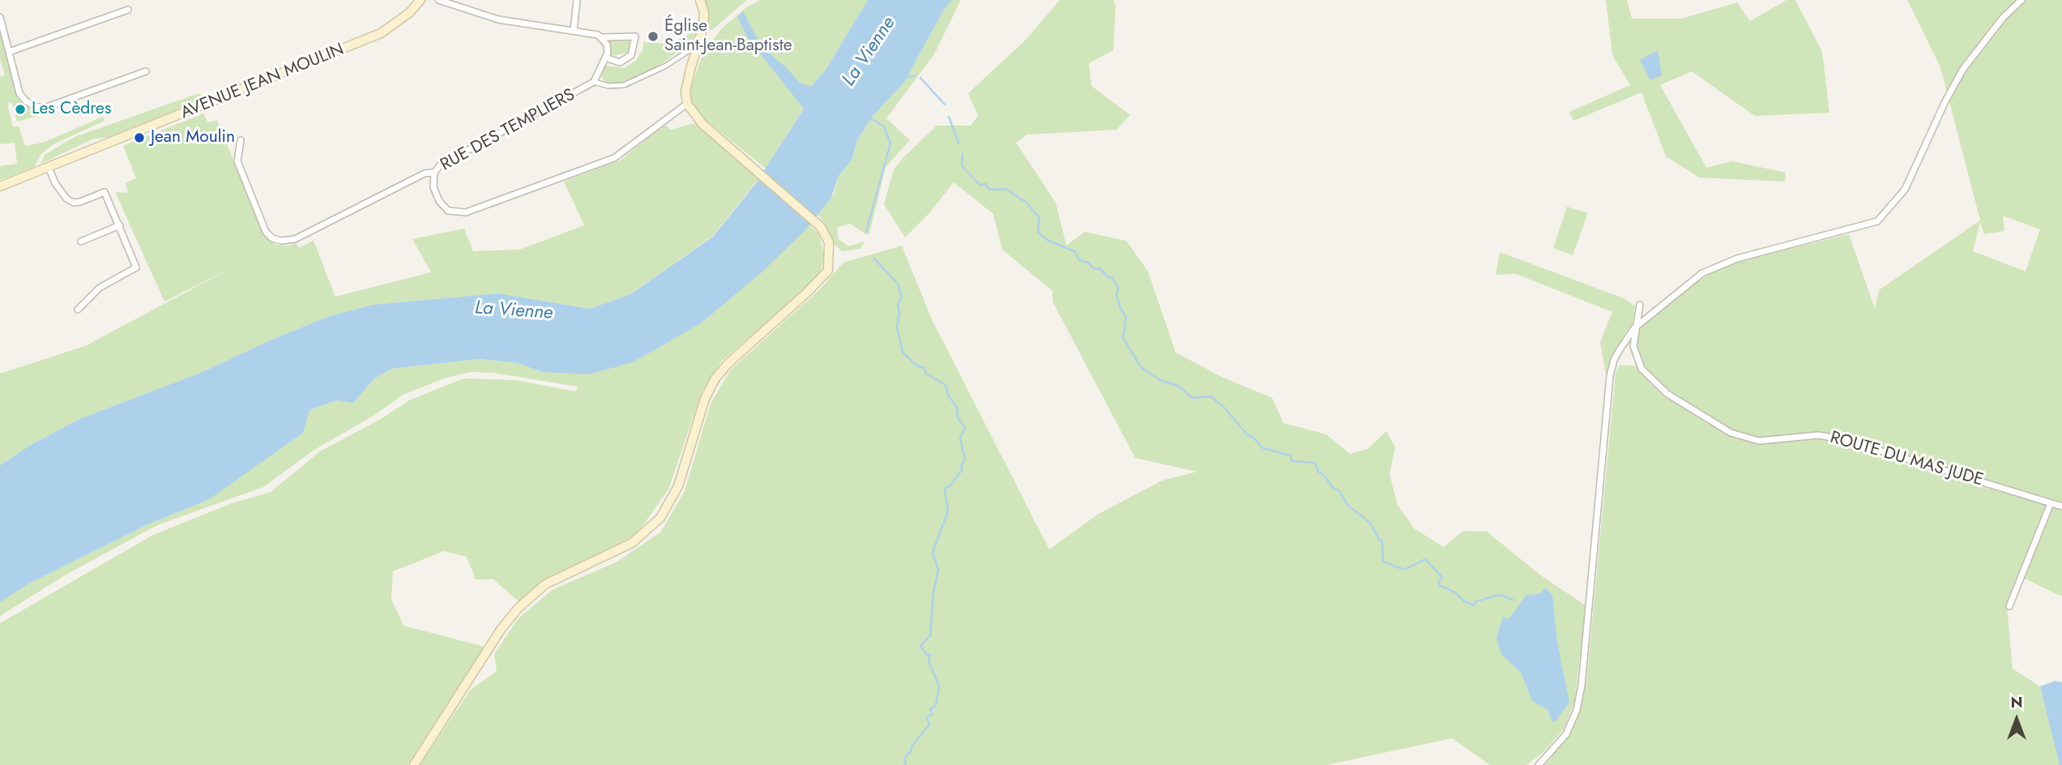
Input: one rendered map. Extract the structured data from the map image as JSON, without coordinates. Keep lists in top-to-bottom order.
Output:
{
  "streets": {
    "main road": ["AVENUE JEAN MOULIN"],
    "street": ["RUE DES TEMPLIERS", "ROUTE DU MAS JUDE"]
  },
  "water": ["La Vienne"],
  "places": ["Église Saint-Jean-Baptiste", "Les Cèdres", "Jean Moulin"],
  "north": "top"
}
